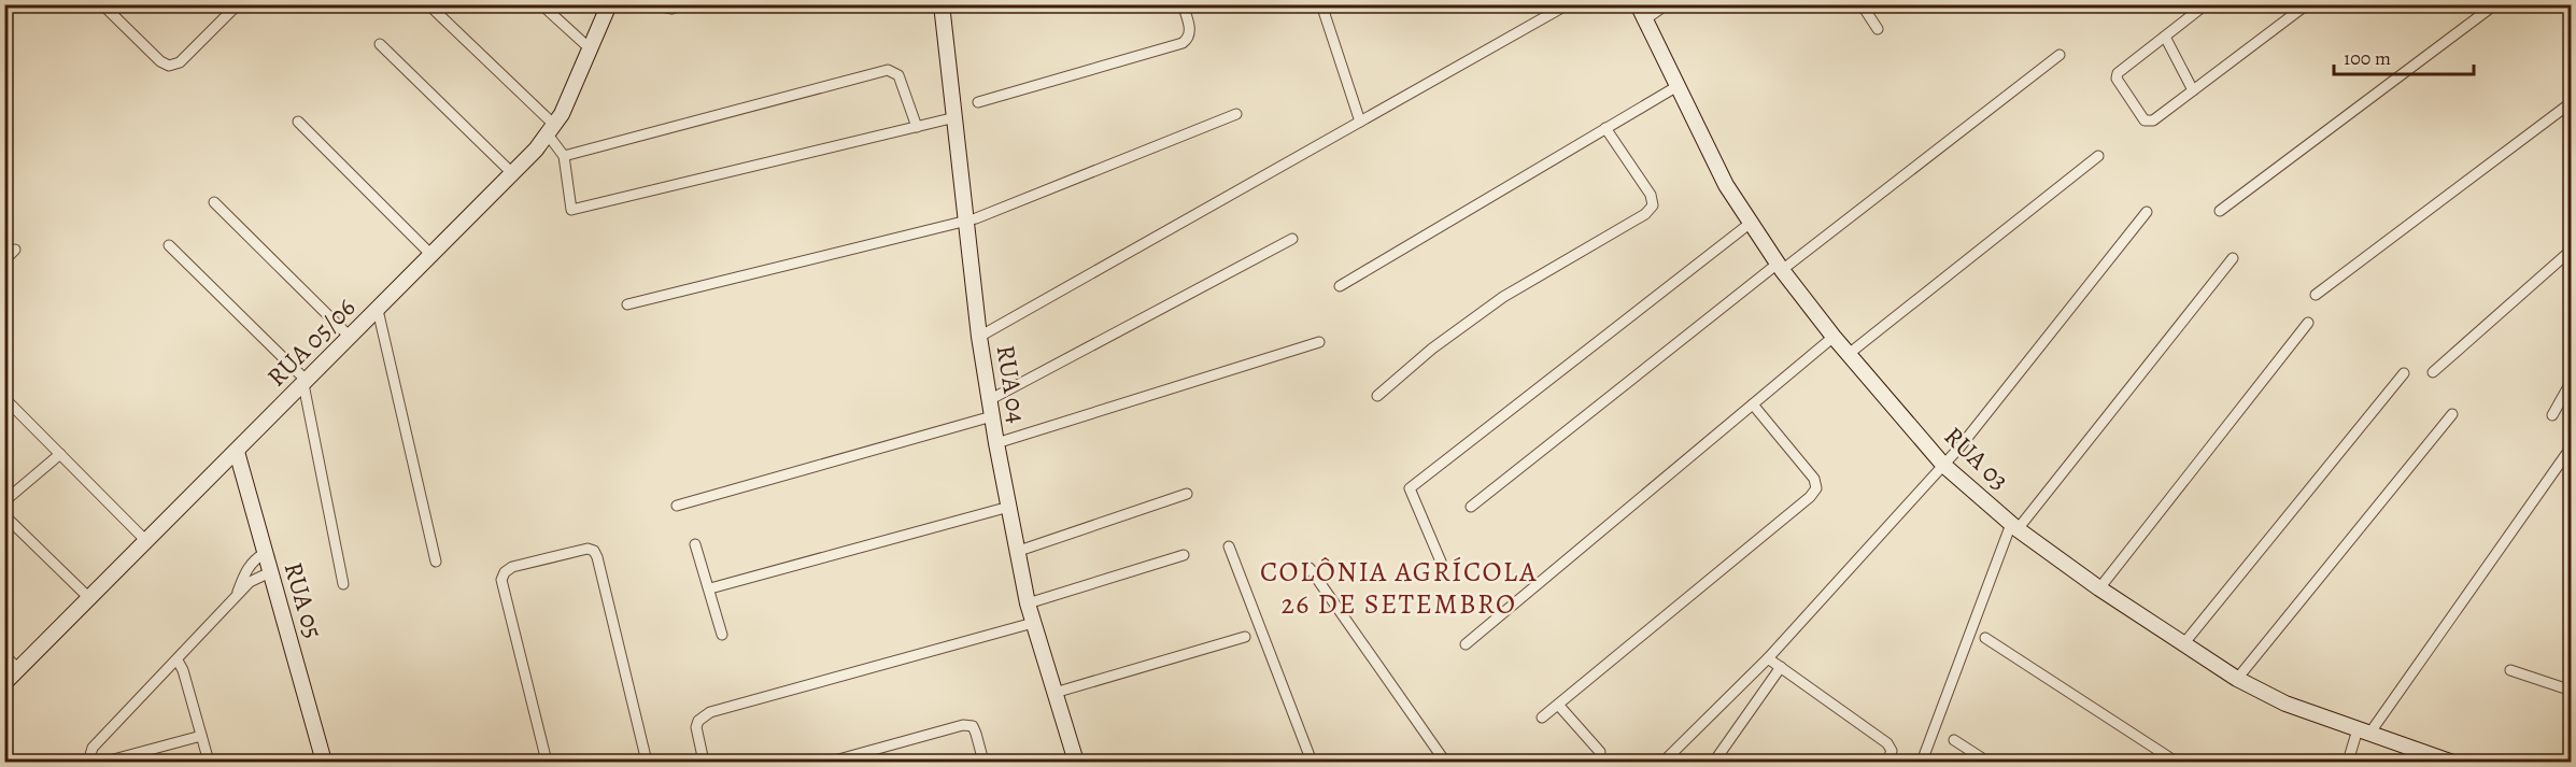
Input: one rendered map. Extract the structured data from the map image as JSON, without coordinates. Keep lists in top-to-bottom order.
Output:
{
  "streets": {
    "street": [
      "RUA 05/06",
      "RUA 04",
      "RUA 03",
      "RUA 05"
    ]
  },
  "crossings": [
    ["RUA 05/06", "RUA 05"]
  ],
  "districts": ["COLÔNIA AGRÍCOLA 26 DE SETEMBRO"],
  "scale_bar": "100 m"
}
